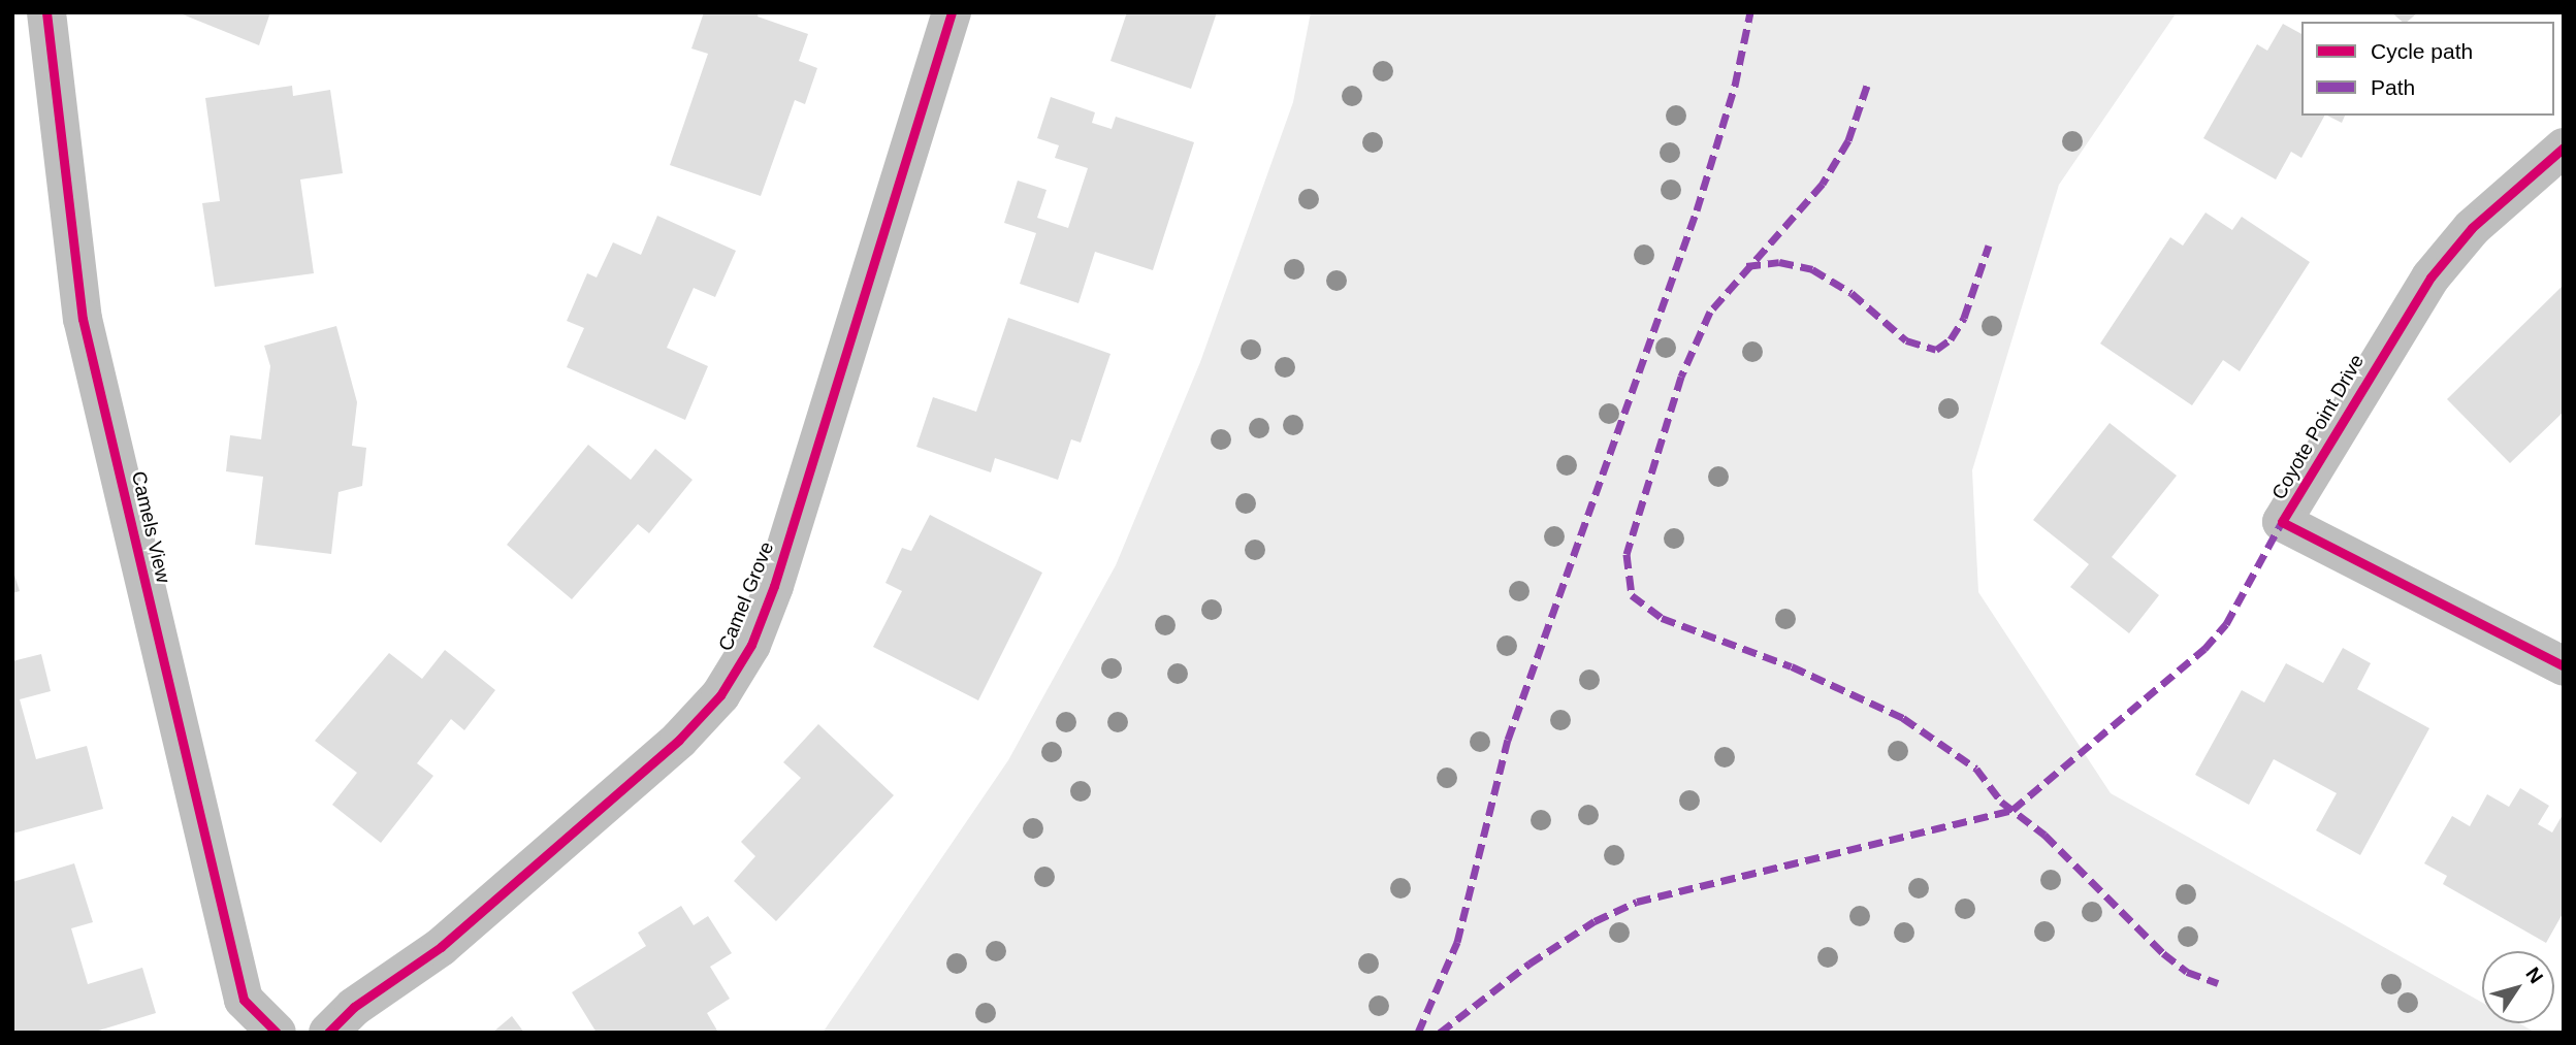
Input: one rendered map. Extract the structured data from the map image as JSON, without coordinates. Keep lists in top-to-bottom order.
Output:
{
  "streets": {
    "street": ["Coyote Point Drive", "Camels View", "Camel Grove"]
  },
  "legend": ["Cycle path", "Path"],
  "north": "top right"
}
